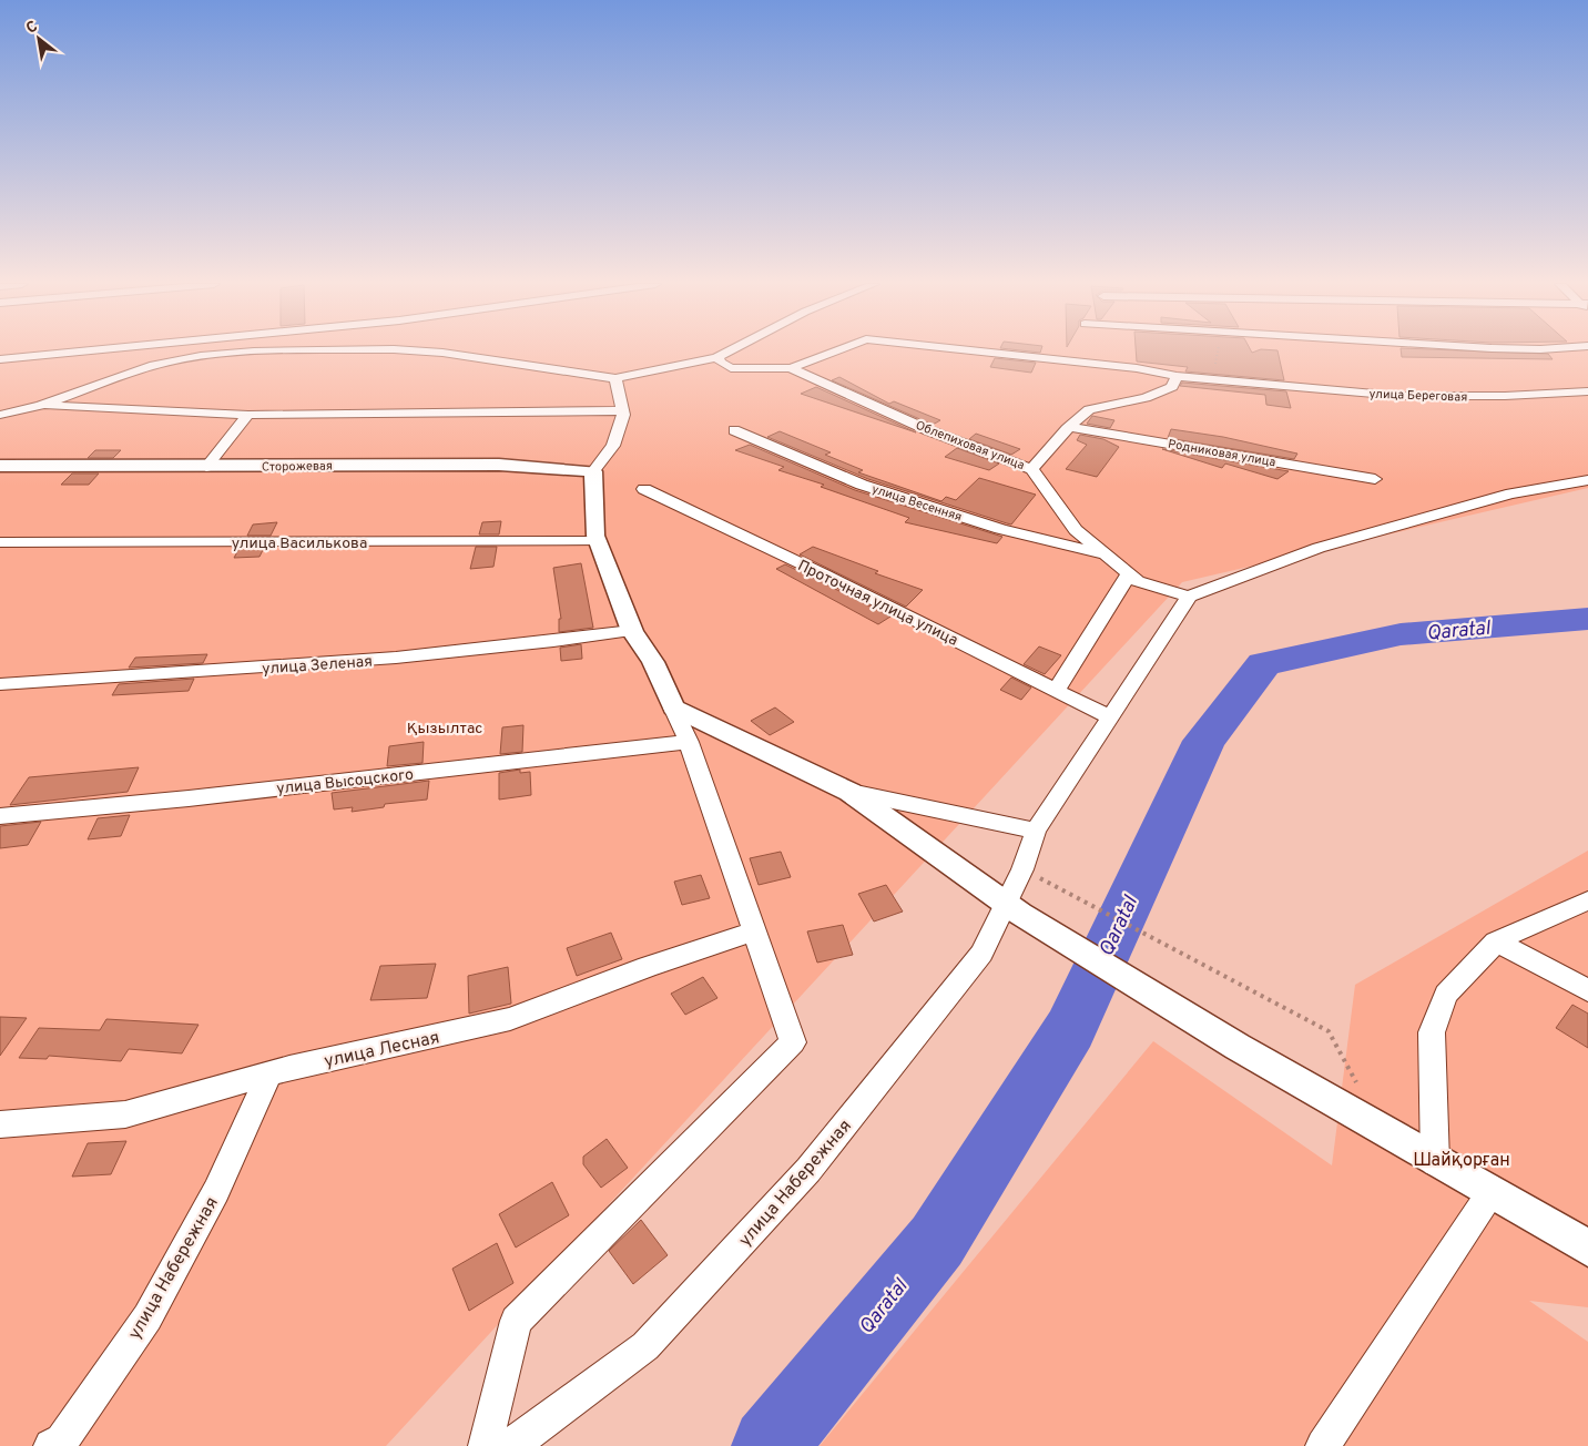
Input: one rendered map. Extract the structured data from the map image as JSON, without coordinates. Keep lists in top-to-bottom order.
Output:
{
  "streets": {
    "street": [
      "улица Береговая",
      "Облепиховая улица",
      "Родниковая улица",
      "Сторожевая",
      "улица Весенняя",
      "улица Василькова",
      "Проточная улица улица",
      "улица Зеленая",
      "улица Высоцского",
      "улица Лесная",
      "улица Набережная"
    ]
  },
  "crossings": [
    ["улица Береговая", "Облепиховая улица"],
    ["Облепиховая улица", "улица Весенняя"],
    ["Облепиховая улица", "улица Набережная"],
    ["Проточная улица улица", "улица Набережная"],
    ["улица Лесная", "улица Набережная"]
  ],
  "water": ["Qaratal"],
  "parks": ["Қызылтас", "Шайқорған"],
  "north": "top left"
}
